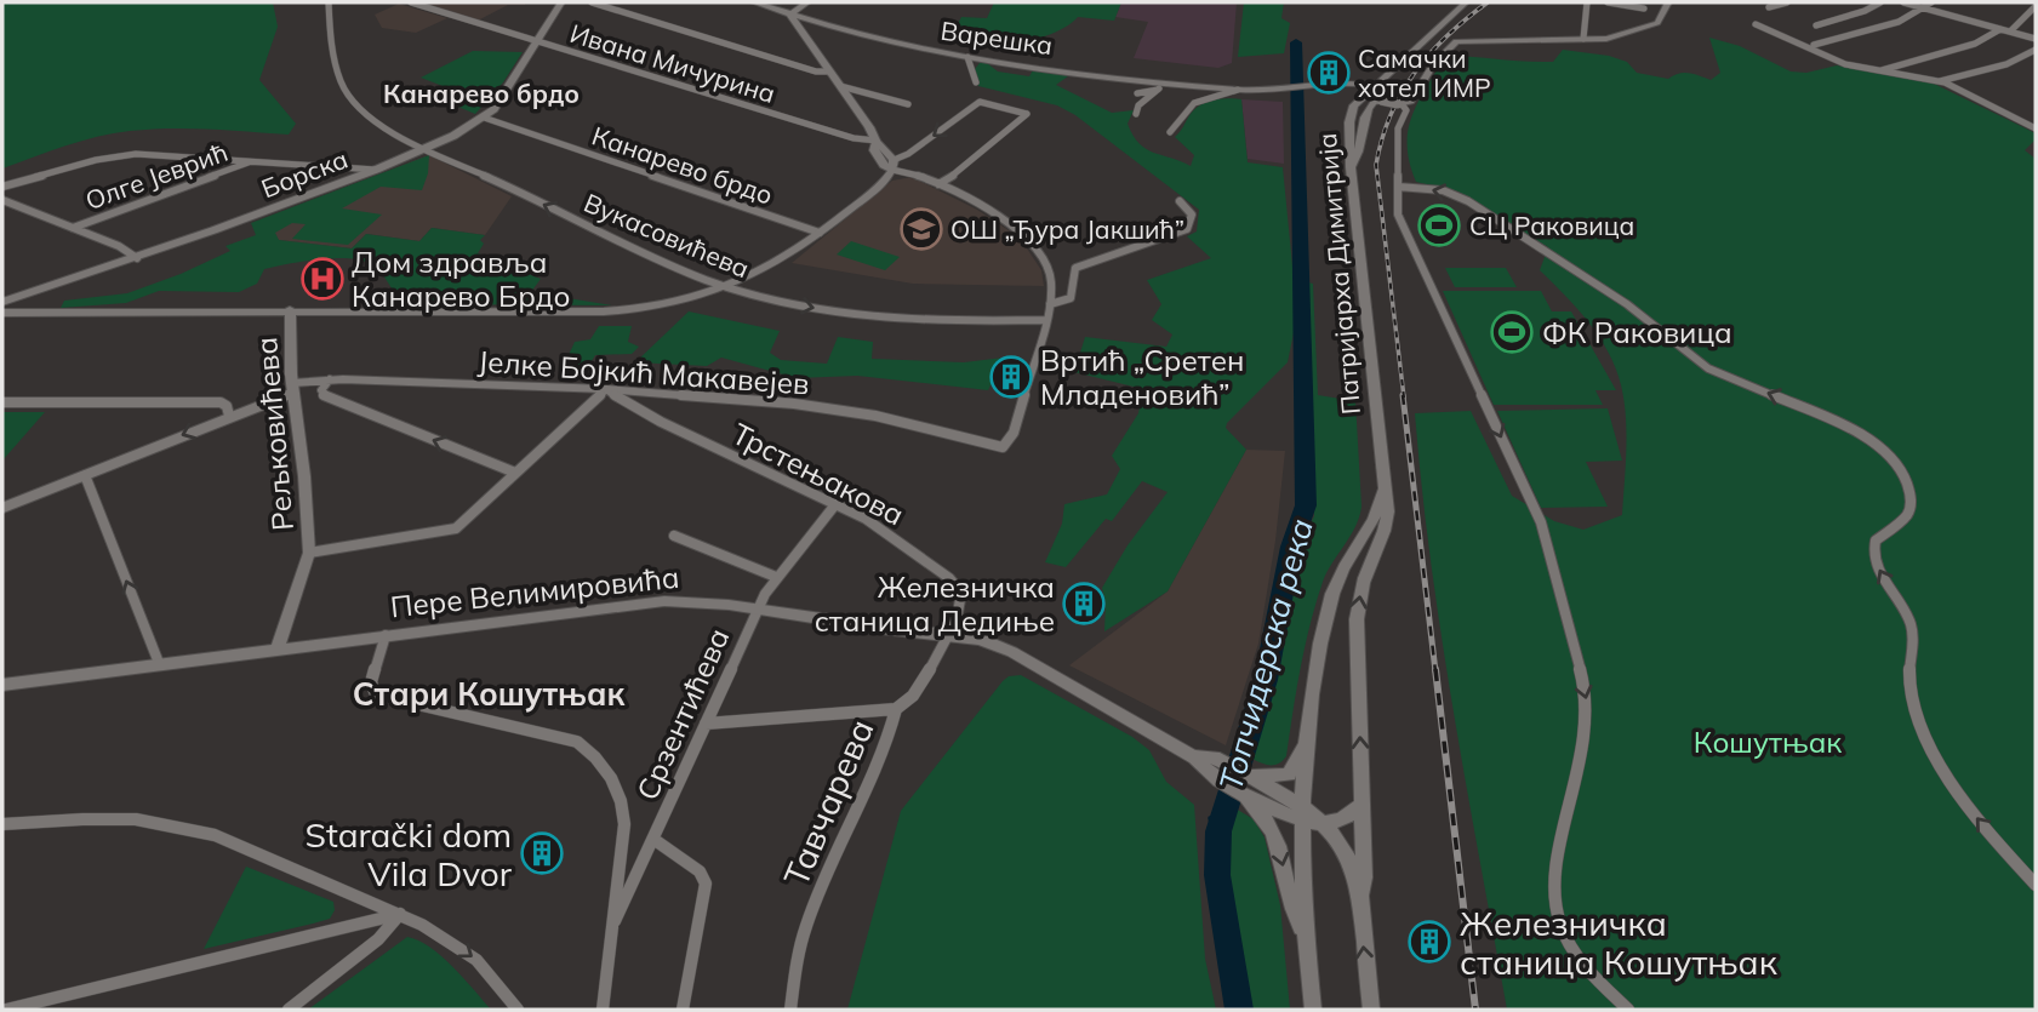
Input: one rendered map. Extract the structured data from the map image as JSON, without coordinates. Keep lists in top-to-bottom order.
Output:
{
  "streets": {
    "main road": [
      "Варешка",
      "Борска",
      "Патријарха Димитрија",
      "Рељковићева",
      "Пере Велимировића"
    ],
    "street": [
      "Ивана Мичурина",
      "Канарево брдо",
      "Олге Јеврић",
      "Вукасовићева",
      "Јелке Бојкић Макавејев",
      "Трстењакова",
      "Срзентићева",
      "Тавчарева"
    ]
  },
  "crossings": [
    ["Варешка", "Патријарха Димитрија"],
    ["Ивана Мичурина", "Борска"],
    ["Канарево брдо", "Борска"],
    ["Борска", "Вукасовићева"],
    ["Вукасовићева", "Јелке Бојкић Макавејев"],
    ["Патријарха Димитрија", "Пере Велимировића"],
    ["Јелке Бојкић Макавејев", "Рељковићева"],
    ["Јелке Бојкић Макавејев", "Трстењакова"],
    ["Рељковићева", "Пере Велимировића"],
    ["Трстењакова", "Пере Велимировића"],
    ["Трстењакова", "Срзентићева"],
    ["Трстењакова", "Тавчарева"],
    ["Пере Велимировића", "Срзентићева"],
    ["Пере Велимировића", "Тавчарева"]
  ],
  "districts": ["Канарево брдо", "Стари Кошутњак"],
  "water": ["Топчидерска река"],
  "parks": ["Кошутњак"],
  "places": {
    "building": [
      "Самачки хотел ИМР",
      "Вртић „Сретен Младеновић”",
      "Железничка станица Дедиње",
      "Starački dom Vila Dvor",
      "Железничка станица Кошутњак"
    ],
    "sports": ["СЦ Раковица", "ФК Раковица"],
    "school or university": ["ОШ „Ђура Јакшић”"],
    "hospital": ["Дом здравља Канарево Брдо"]
  }
}
